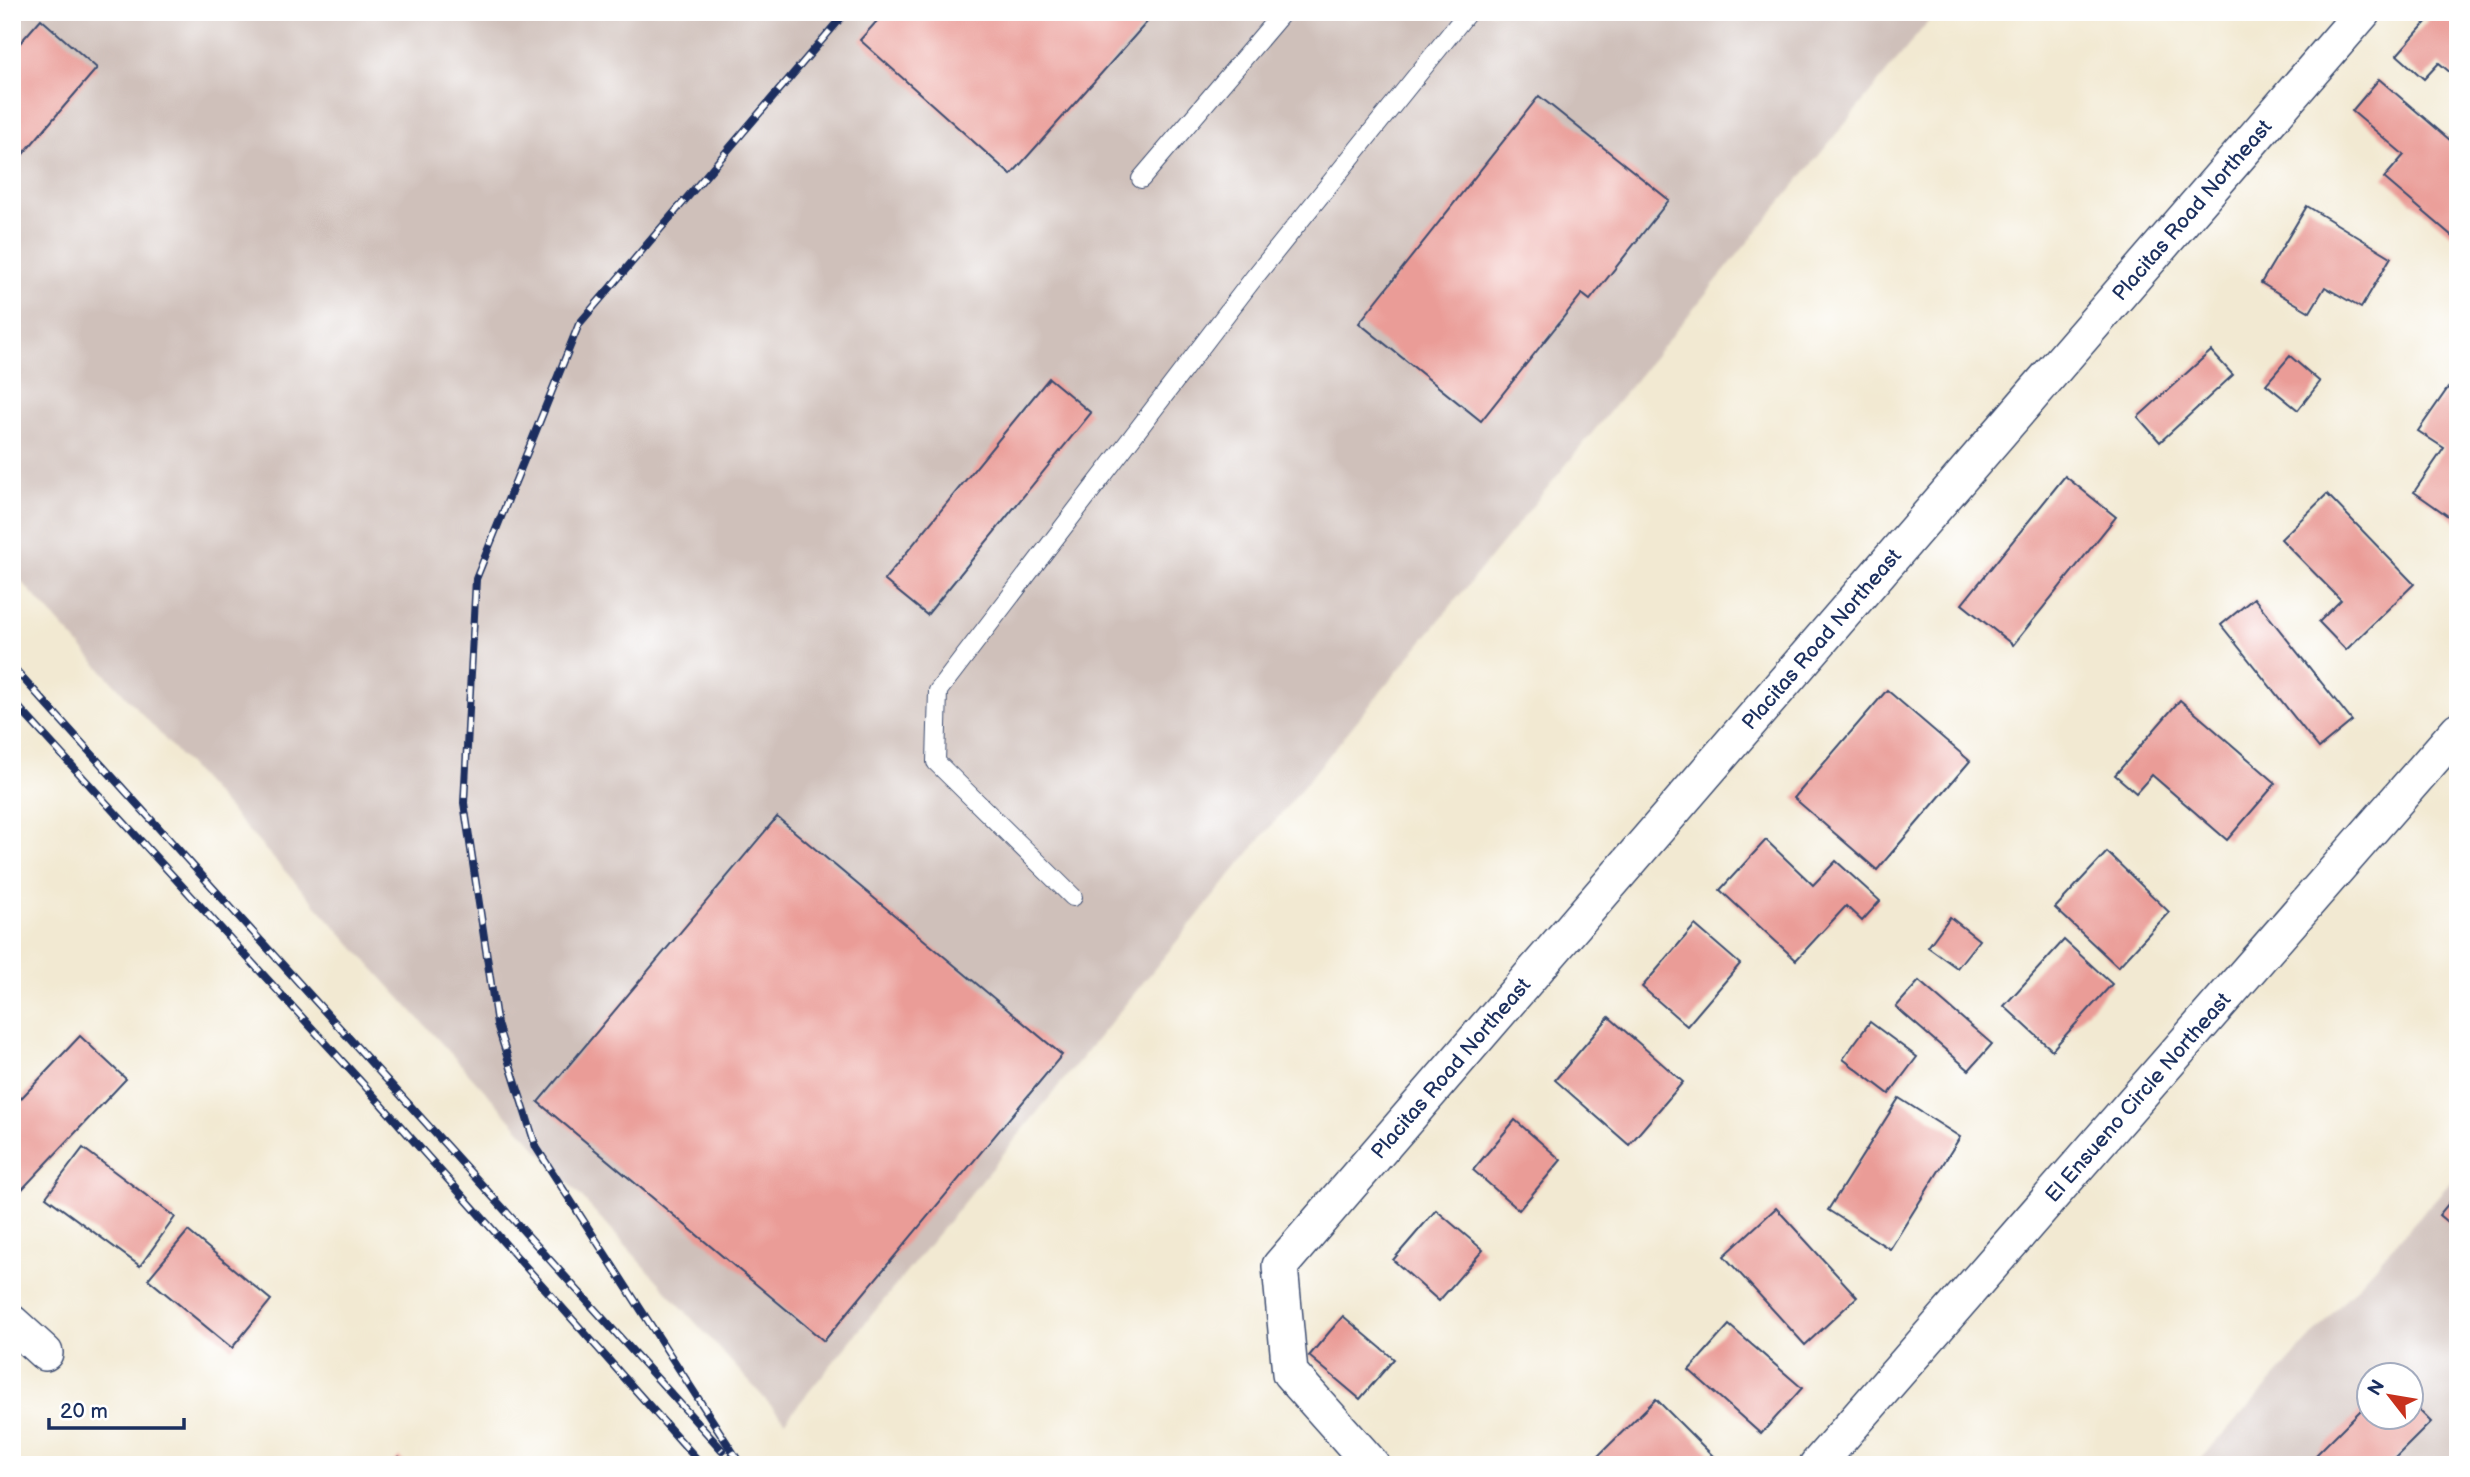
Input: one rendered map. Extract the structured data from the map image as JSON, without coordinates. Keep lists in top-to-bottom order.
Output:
{
  "streets": {
    "street": ["Placitas Road Northeast", "El Ensueno Circle Northeast"]
  },
  "scale_bar": "20 m",
  "north": "top left"
}
